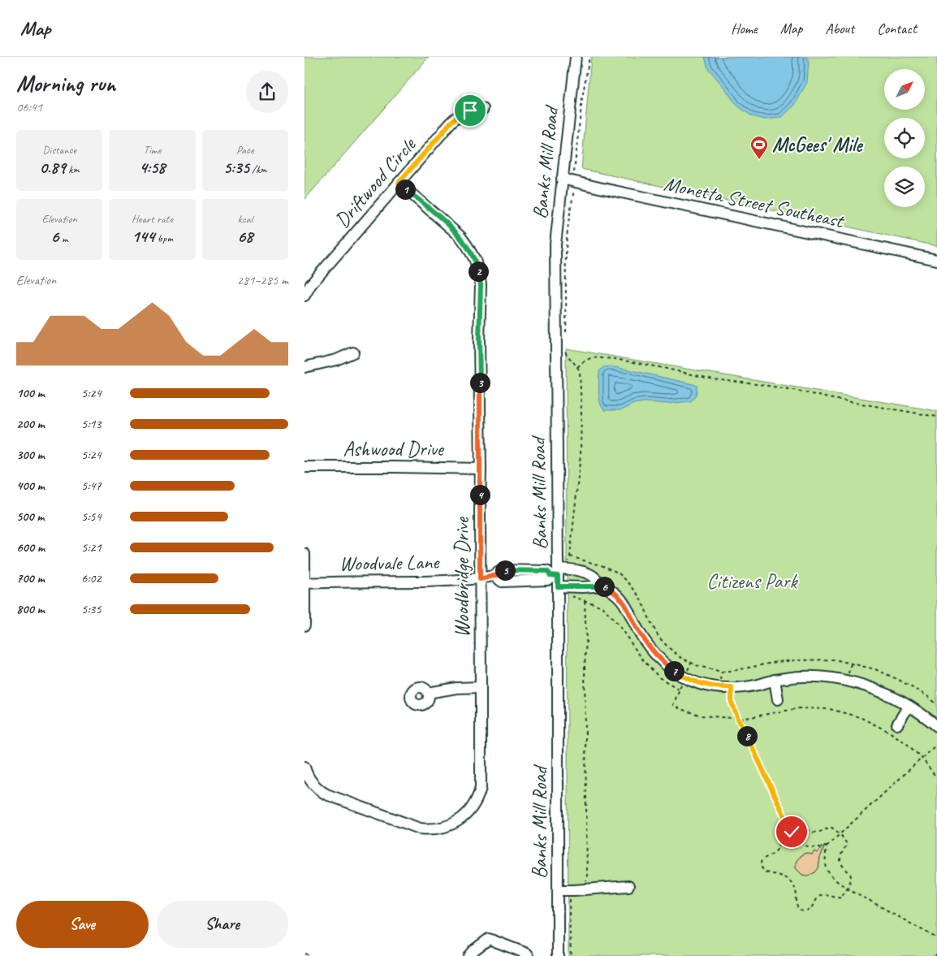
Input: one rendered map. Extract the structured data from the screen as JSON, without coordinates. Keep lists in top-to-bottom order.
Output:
{
  "streets": {
    "street": [
      "Banks Mill Road",
      "Driftwood Circle",
      "Monetta Street Southeast",
      "Ashwood Drive",
      "Woodvale Lane",
      "Woodbridge Drive"
    ]
  },
  "crossings": [
    ["Banks Mill Road", "Monetta Street Southeast"],
    ["Banks Mill Road", "Woodvale Lane"],
    ["Driftwood Circle", "Woodbridge Drive"],
    ["Ashwood Drive", "Woodbridge Drive"],
    ["Woodvale Lane", "Woodbridge Drive"]
  ],
  "parks": ["Citizens Park"],
  "places": {
    "sports": ["McGees' Mile"]
  },
  "north": "top right",
  "page": {
    "header": "Map",
    "nav": [
      "Home",
      "Map",
      "About",
      "Contact"
    ],
    "heading": ["Morning run", "06:41"],
    "stats": [
      ["Distance", "0.89 km"],
      ["Time", "4:58"],
      ["Pace", "5:35 /km"],
      ["Elevation", "6 m"],
      ["Heart rate", "144 bpm"],
      ["kcal", "68"]
    ],
    "pins": [
      "1",
      "2",
      "3",
      "4",
      "5",
      "6",
      "7",
      "8"
    ],
    "chart": ["Elevation", "281–285 m"],
    "list": [
      {
        "name": "100 m",
        "note": "5:24"
      },
      {
        "name": "200 m",
        "note": "5:13"
      },
      {
        "name": "300 m",
        "note": "5:24"
      },
      {
        "name": "400 m",
        "note": "5:47"
      },
      {
        "name": "500 m",
        "note": "5:54"
      },
      {
        "name": "600 m",
        "note": "5:21"
      },
      {
        "name": "700 m",
        "note": "6:02"
      },
      {
        "name": "800 m",
        "note": "5:35"
      }
    ],
    "buttons": ["Save", "Share"]
  }
}
